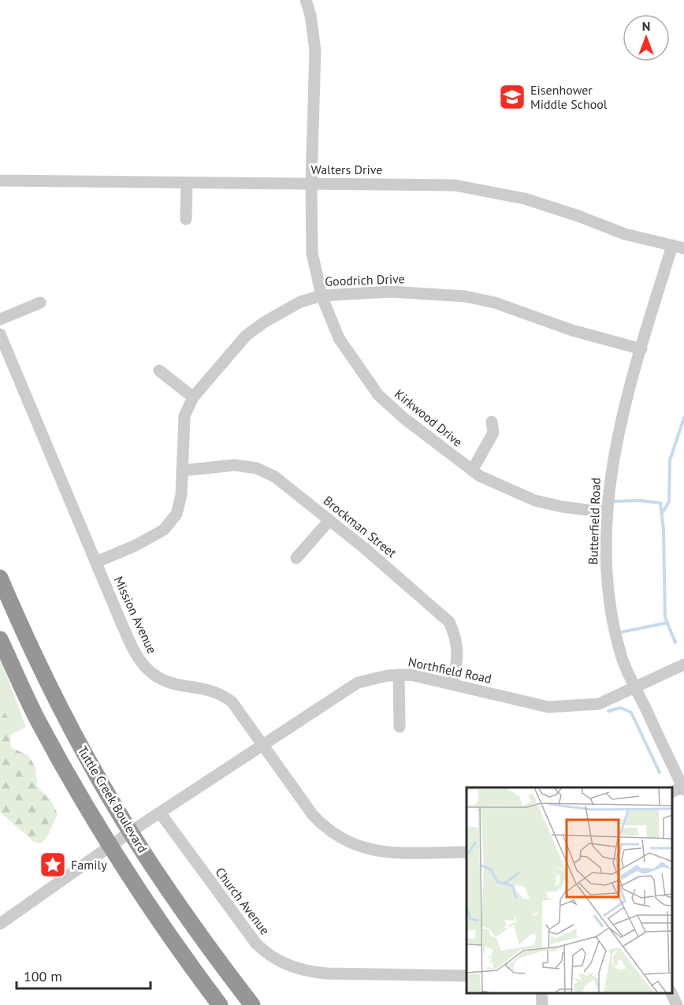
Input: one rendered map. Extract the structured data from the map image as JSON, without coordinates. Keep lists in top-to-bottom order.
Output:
{
  "streets": {
    "highway": ["Tuttle Creek Boulevard"],
    "street": [
      "Walters Drive",
      "Goodrich Drive",
      "Kirkwood Drive",
      "Butterfield Road",
      "Brockman Street",
      "Mission Avenue",
      "Northfield Road",
      "Church Avenue"
    ]
  },
  "crossings": [
    ["Walters Drive", "Kirkwood Drive"],
    ["Walters Drive", "Butterfield Road"],
    ["Goodrich Drive", "Kirkwood Drive"],
    ["Goodrich Drive", "Butterfield Road"],
    ["Goodrich Drive", "Brockman Street"],
    ["Goodrich Drive", "Mission Avenue"],
    ["Kirkwood Drive", "Butterfield Road"],
    ["Butterfield Road", "Northfield Road"],
    ["Brockman Street", "Northfield Road"],
    ["Mission Avenue", "Northfield Road"],
    ["Northfield Road", "Tuttle Creek Boulevard"],
    ["Northfield Road", "Church Avenue"]
  ],
  "places": {
    "school or university": ["Eisenhower Middle School"],
    "place": ["Family"]
  },
  "scale_bar": "100 m",
  "north": "top"
}
